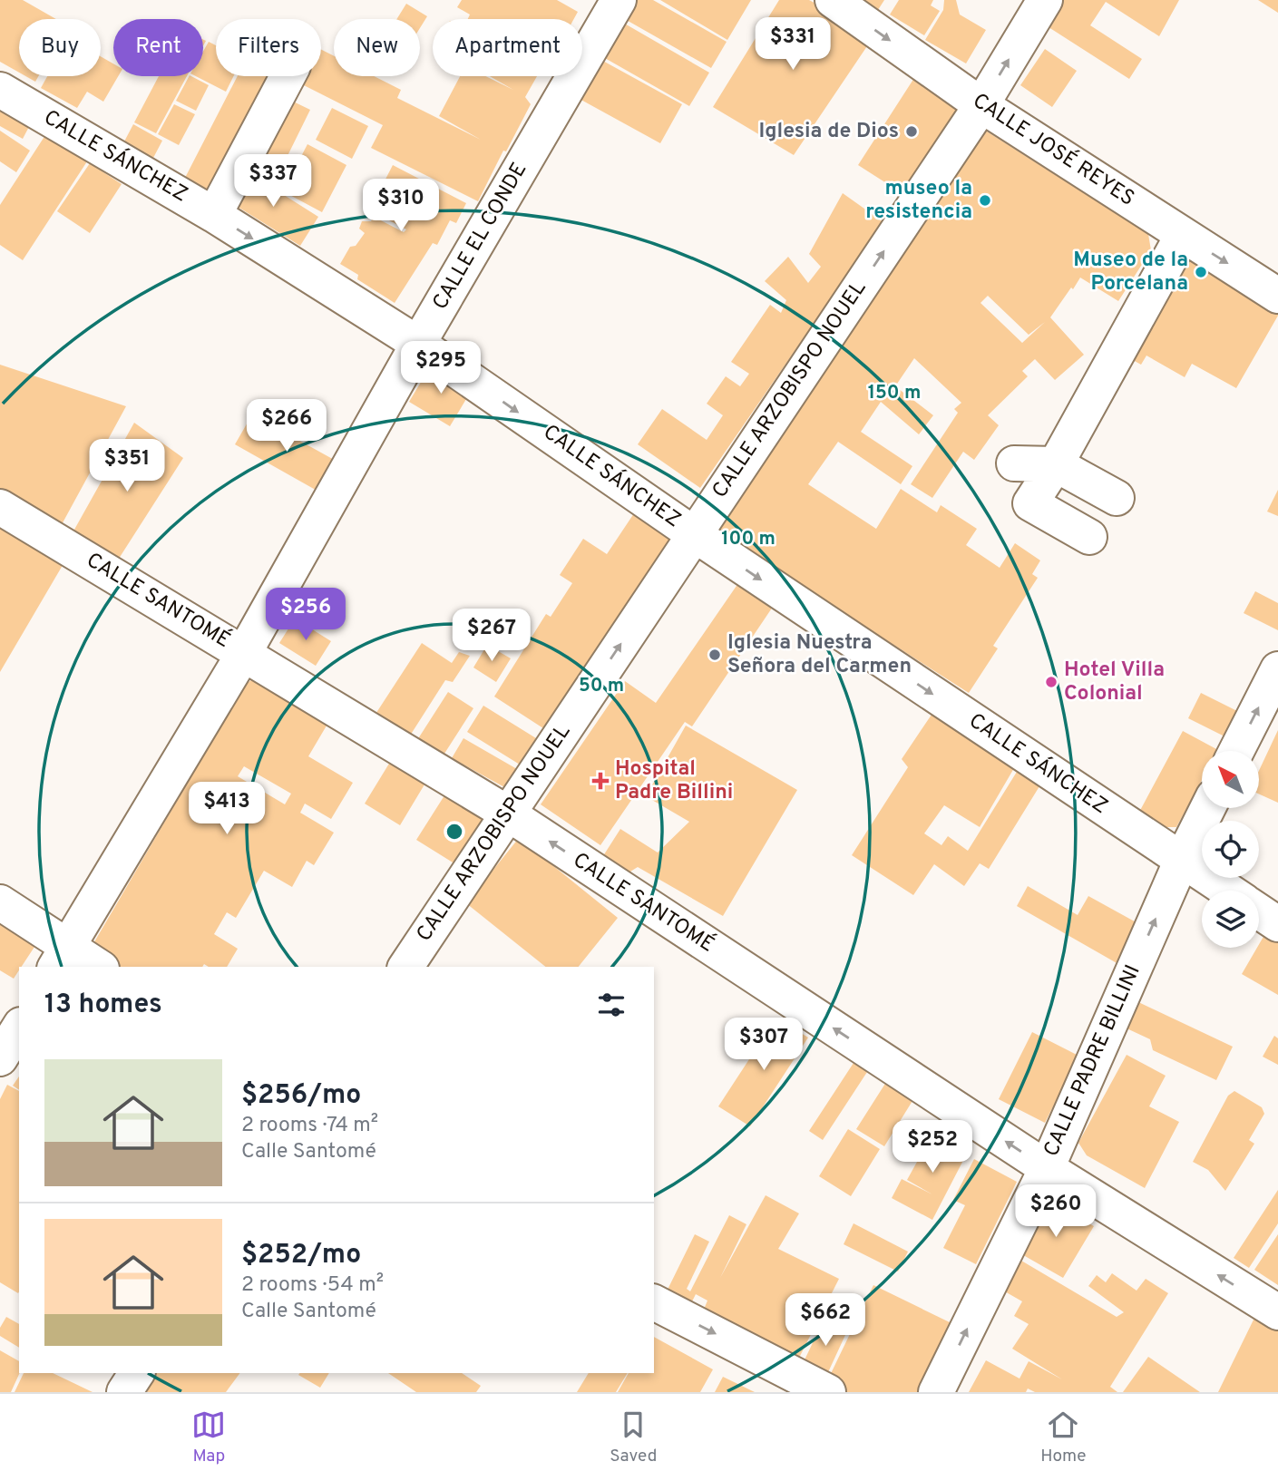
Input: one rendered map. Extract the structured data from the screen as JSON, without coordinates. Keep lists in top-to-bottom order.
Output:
{
  "streets": {
    "street": [
      "CALLE JOSÉ REYES",
      "CALLE SÁNCHEZ",
      "CALLE EL CONDE",
      "CALLE ARZOBISPO NOUEL",
      "CALLE SANTOMÉ",
      "CALLE PADRE BILLINI"
    ]
  },
  "crossings": [
    ["CALLE JOSÉ REYES", "CALLE ARZOBISPO NOUEL"],
    ["CALLE SÁNCHEZ", "CALLE EL CONDE"],
    ["CALLE SÁNCHEZ", "CALLE ARZOBISPO NOUEL"],
    ["CALLE SÁNCHEZ", "CALLE PADRE BILLINI"],
    ["CALLE EL CONDE", "CALLE SANTOMÉ"],
    ["CALLE ARZOBISPO NOUEL", "CALLE SANTOMÉ"],
    ["CALLE SANTOMÉ", "CALLE PADRE BILLINI"]
  ],
  "one_way": [
    "CALLE JOSÉ REYES",
    "CALLE SÁNCHEZ",
    "CALLE ARZOBISPO NOUEL",
    "CALLE SANTOMÉ",
    "CALLE PADRE BILLINI"
  ],
  "places": {
    "other": [
      "Iglesia de Dios",
      "museo la resistencia",
      "Museo de la Porcelana",
      "Iglesia Nuestra Señora del Carmen",
      "Hotel Villa Colonial"
    ],
    "health": ["Hospital Padre Billini"]
  },
  "north": "top left",
  "page": {
    "price": [
      "$331",
      "$337",
      "$310",
      "$295",
      "$266",
      "$351",
      "$256",
      "$267",
      "$413",
      "$307",
      "$252",
      "$260",
      "$662"
    ],
    "chip": [
      "Buy",
      "Rent",
      "Filters",
      "New",
      "Apartment"
    ],
    "heading": "13 homes",
    "list": [
      {
        "name": "$256/mo",
        "note": "2 rooms · 74 m² · Calle Santomé"
      },
      {
        "name": "$252/mo",
        "note": "2 rooms · 54 m² · Calle Santomé"
      }
    ],
    "tabs": ["Map", "Saved", "Home"]
  },
  "rings": ["150 m", "100 m", "50 m"]
}
